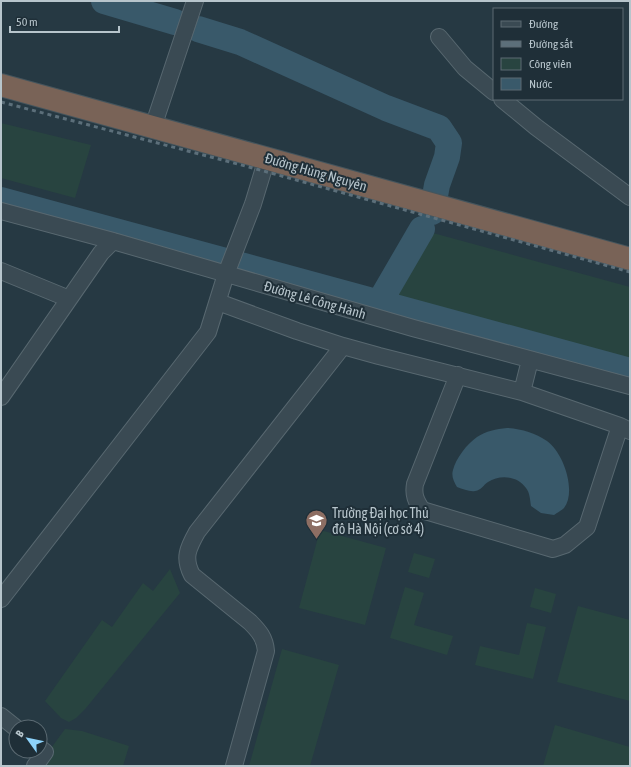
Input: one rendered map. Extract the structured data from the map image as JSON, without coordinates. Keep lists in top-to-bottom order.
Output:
{
  "streets": {
    "highway": ["Đường Hùng Nguyên"],
    "street": ["Đường Lê Công Hành"]
  },
  "places": {
    "school or university": ["Trường Đại học Thủ đô Hà Nội (cơ sở 4)"]
  },
  "legend": [
    "Đường",
    "Đường sắt",
    "Công viên",
    "Nước"
  ],
  "scale_bar": "50 m",
  "north": "top left"
}
